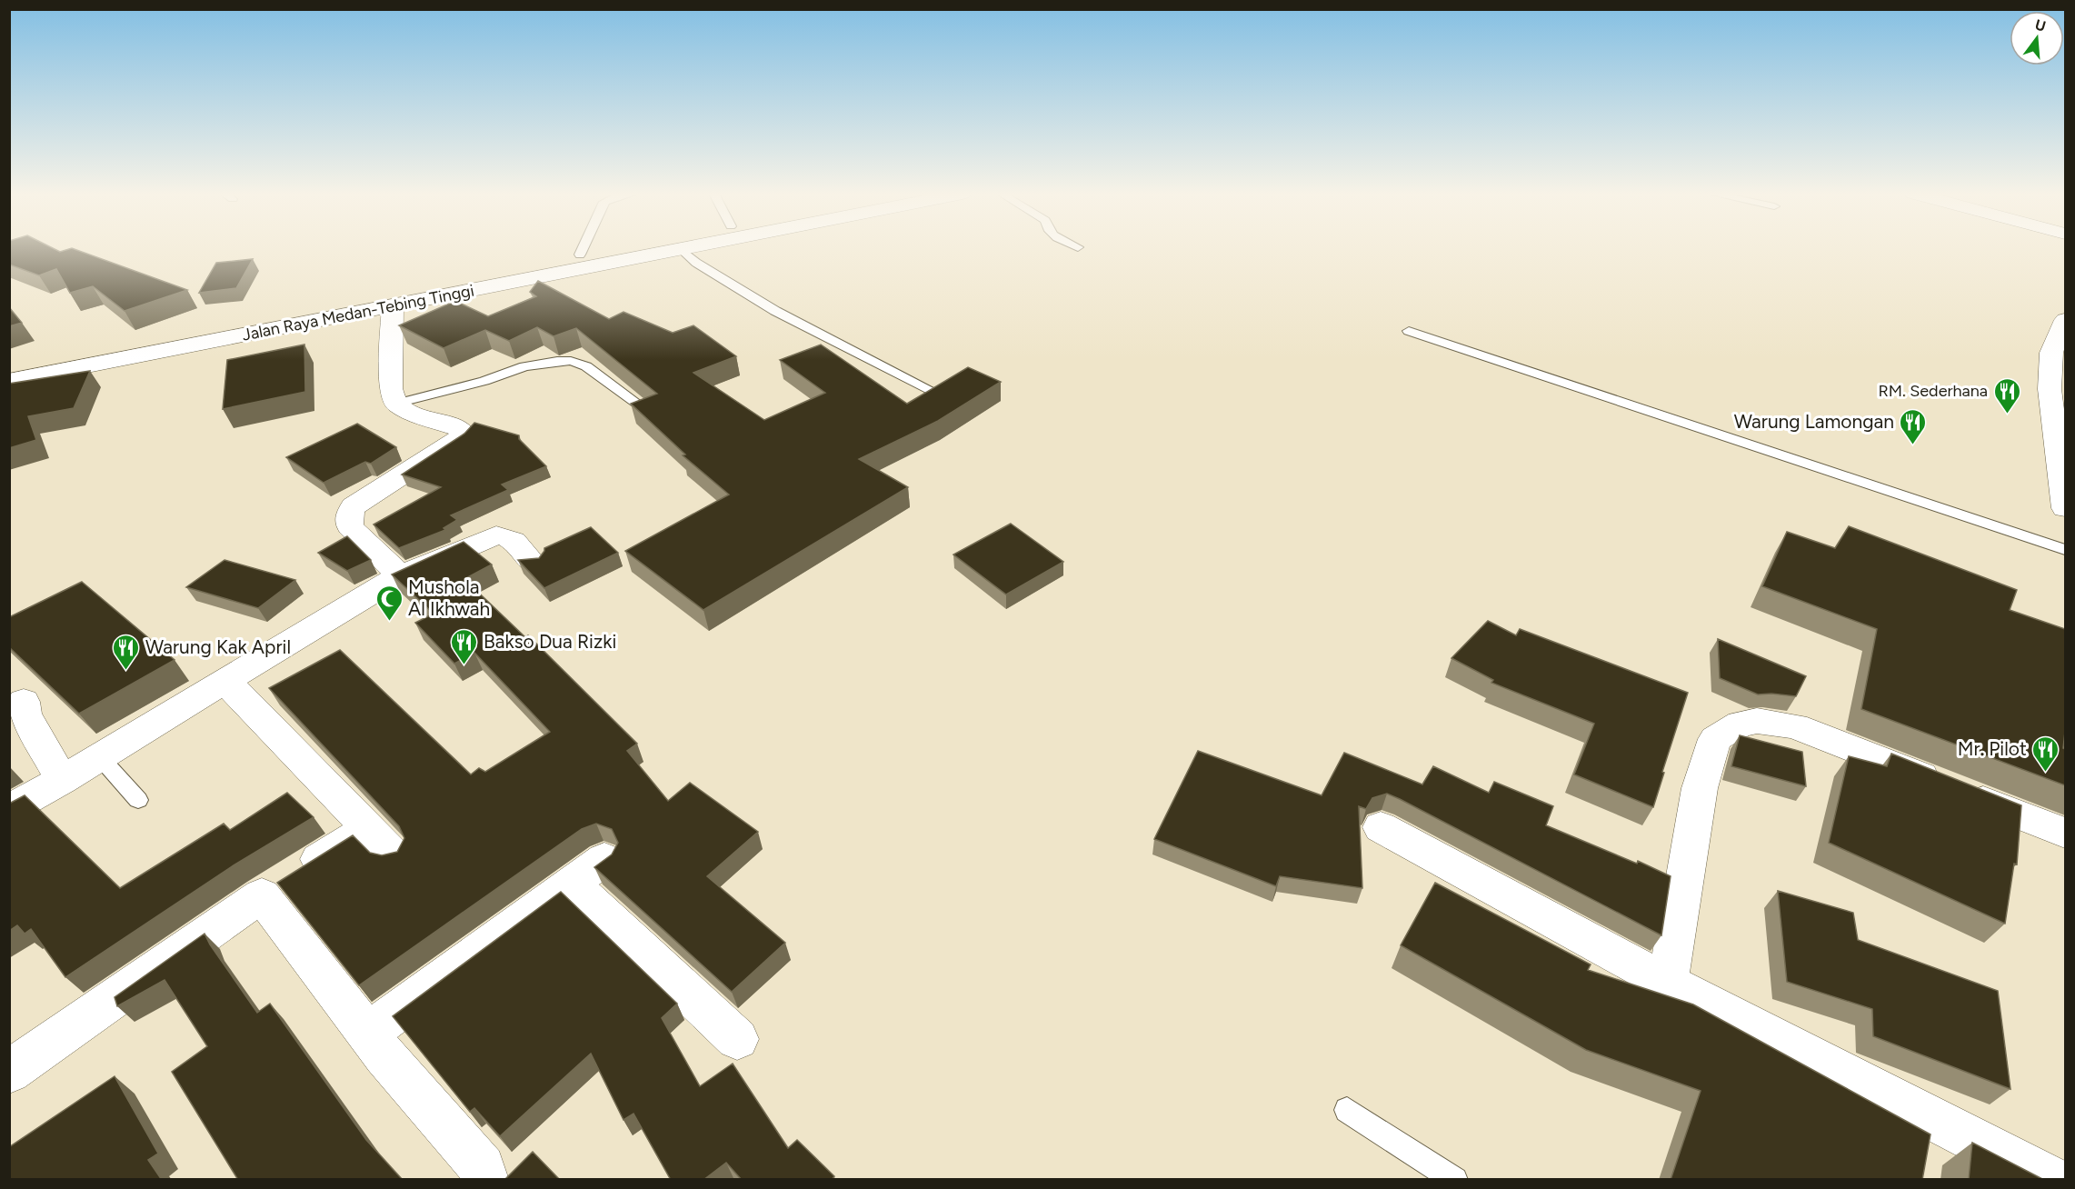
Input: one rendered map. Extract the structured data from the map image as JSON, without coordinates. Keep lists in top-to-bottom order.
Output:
{
  "streets": {
    "main road": ["Jalan Raya Medan-Tebing Tinggi"]
  },
  "places": {
    "restaurant": [
      "RM. Sederhana",
      "Warung Lamongan",
      "Bakso Dua Rizki",
      "Warung Kak April",
      "Mr. Pilot"
    ],
    "mosque": ["Mushola Al Ikhwah"]
  },
  "north": "top"
}
